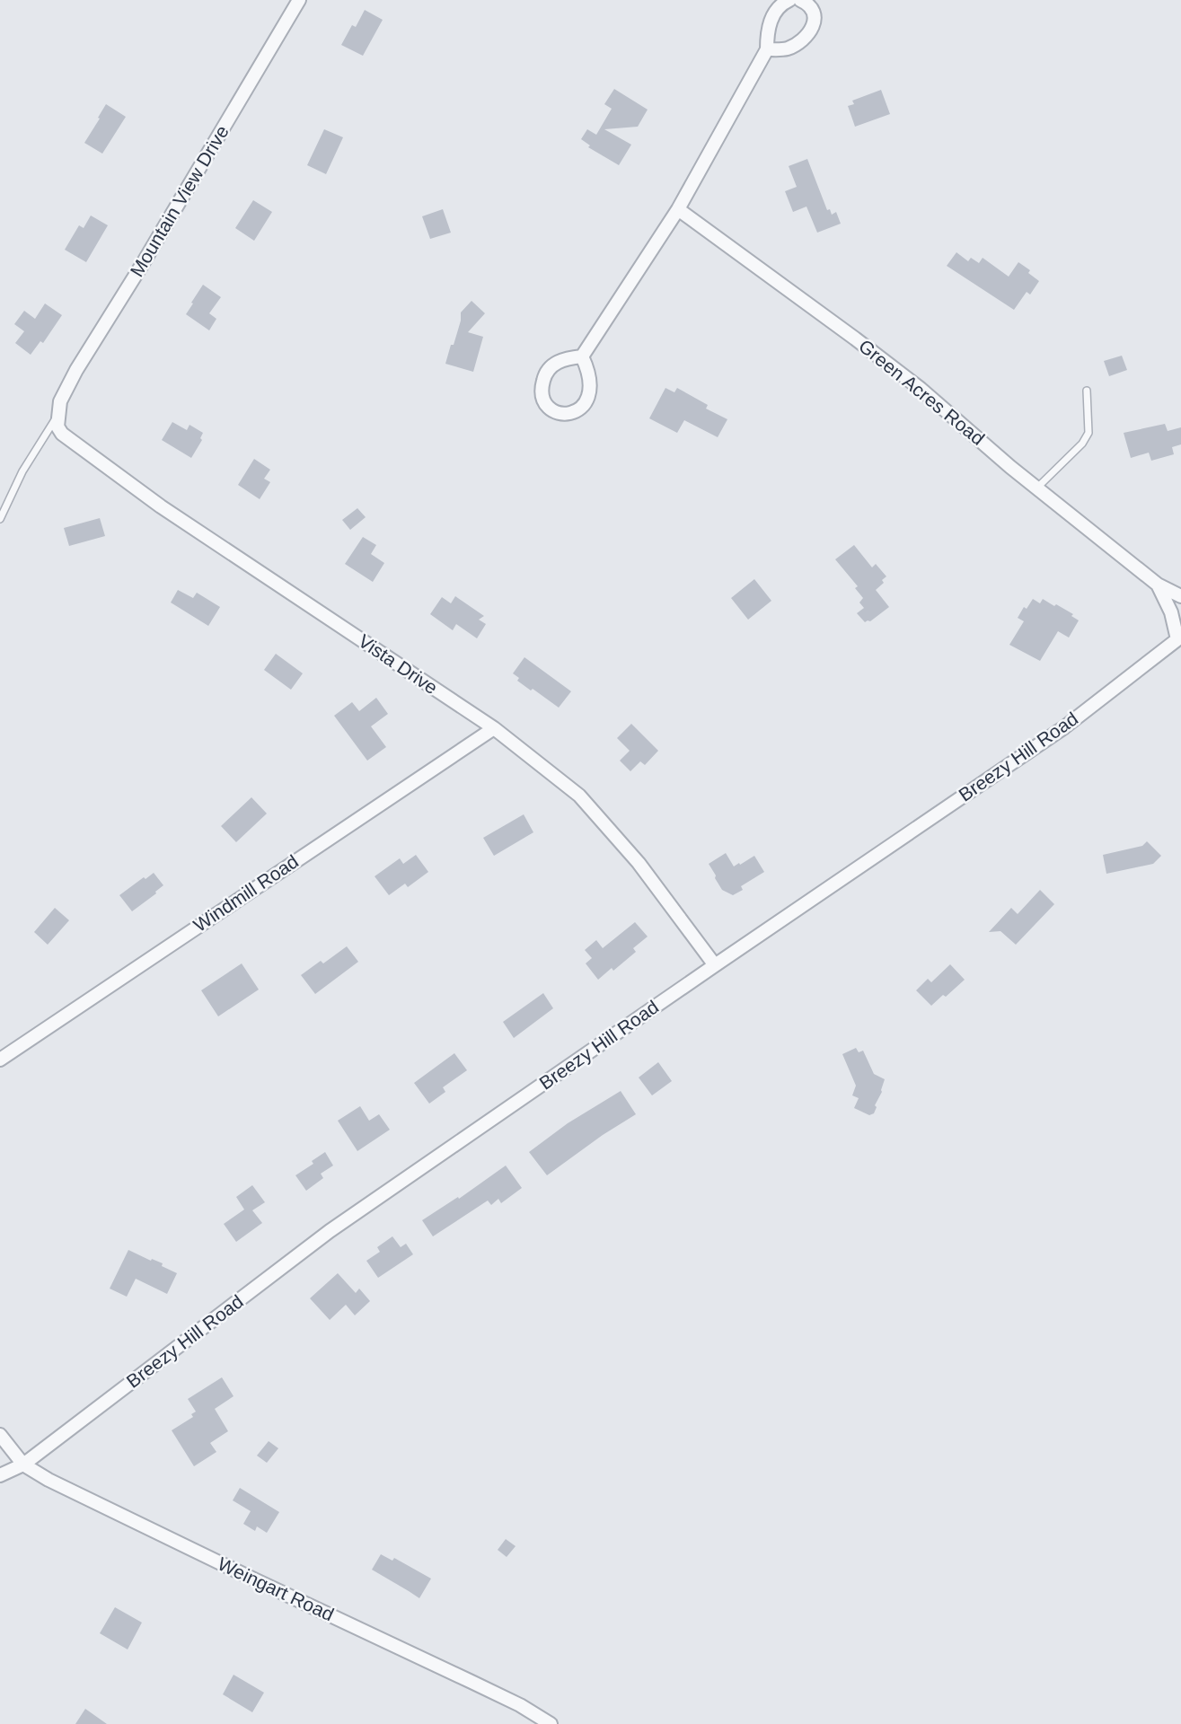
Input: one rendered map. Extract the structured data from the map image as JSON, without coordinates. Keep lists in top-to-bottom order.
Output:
{
  "streets": {
    "street": [
      "Mountain View Drive",
      "Green Acres Road",
      "Vista Drive",
      "Breezy Hill Road",
      "Windmill Road",
      "Weingart Road"
    ]
  },
  "crossings": [
    ["Mountain View Drive", "Vista Drive"],
    ["Green Acres Road", "Breezy Hill Road"],
    ["Vista Drive", "Breezy Hill Road"],
    ["Vista Drive", "Windmill Road"],
    ["Breezy Hill Road", "Weingart Road"]
  ]
}
